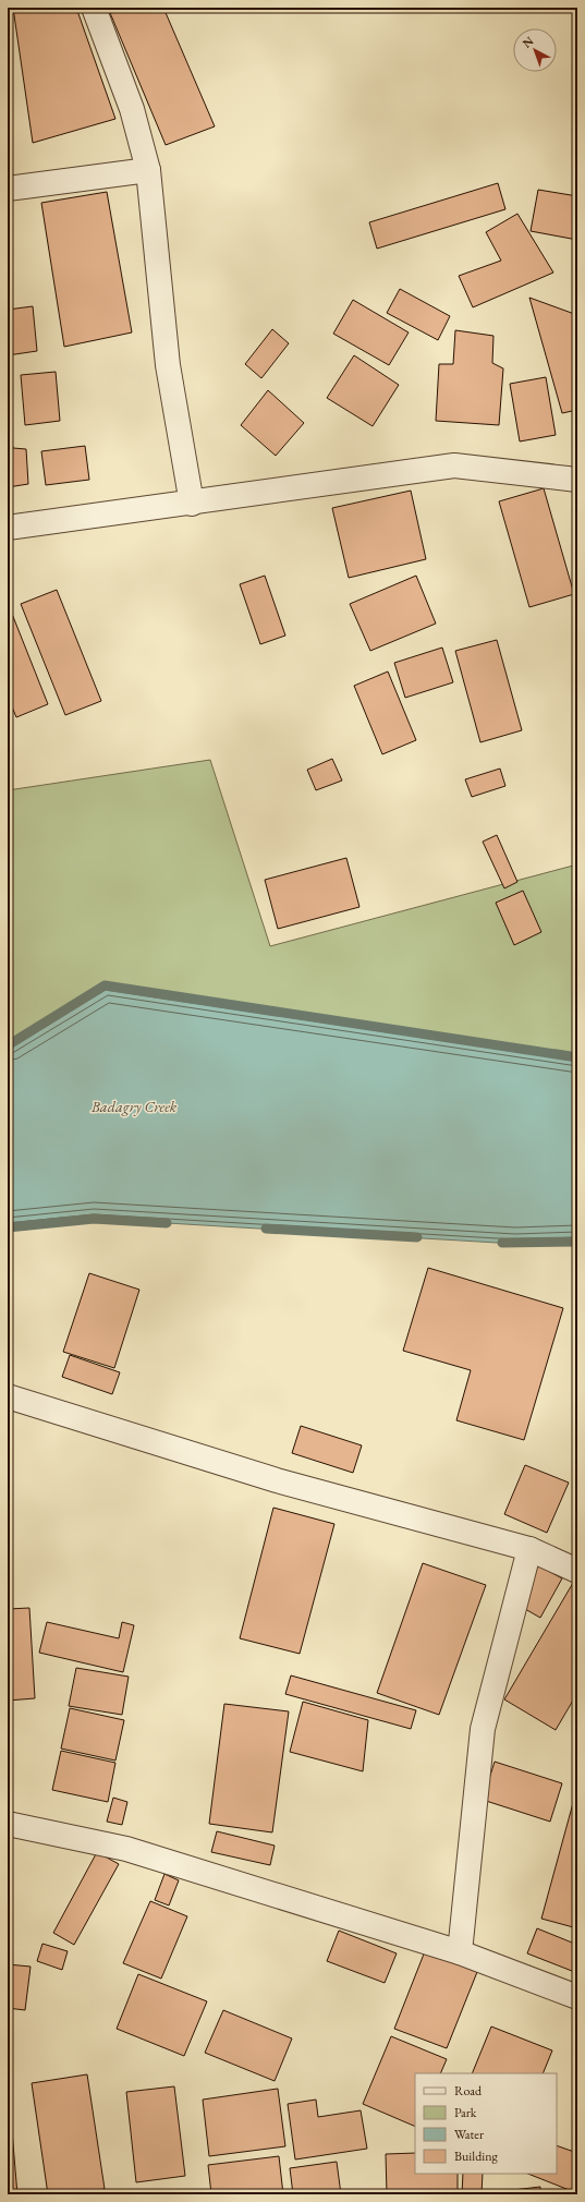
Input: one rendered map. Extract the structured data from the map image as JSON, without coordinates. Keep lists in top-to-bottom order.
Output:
{
  "water": ["Badagry Creek"],
  "legend": [
    "Road",
    "Park",
    "Water",
    "Building"
  ],
  "north": "top left"
}
